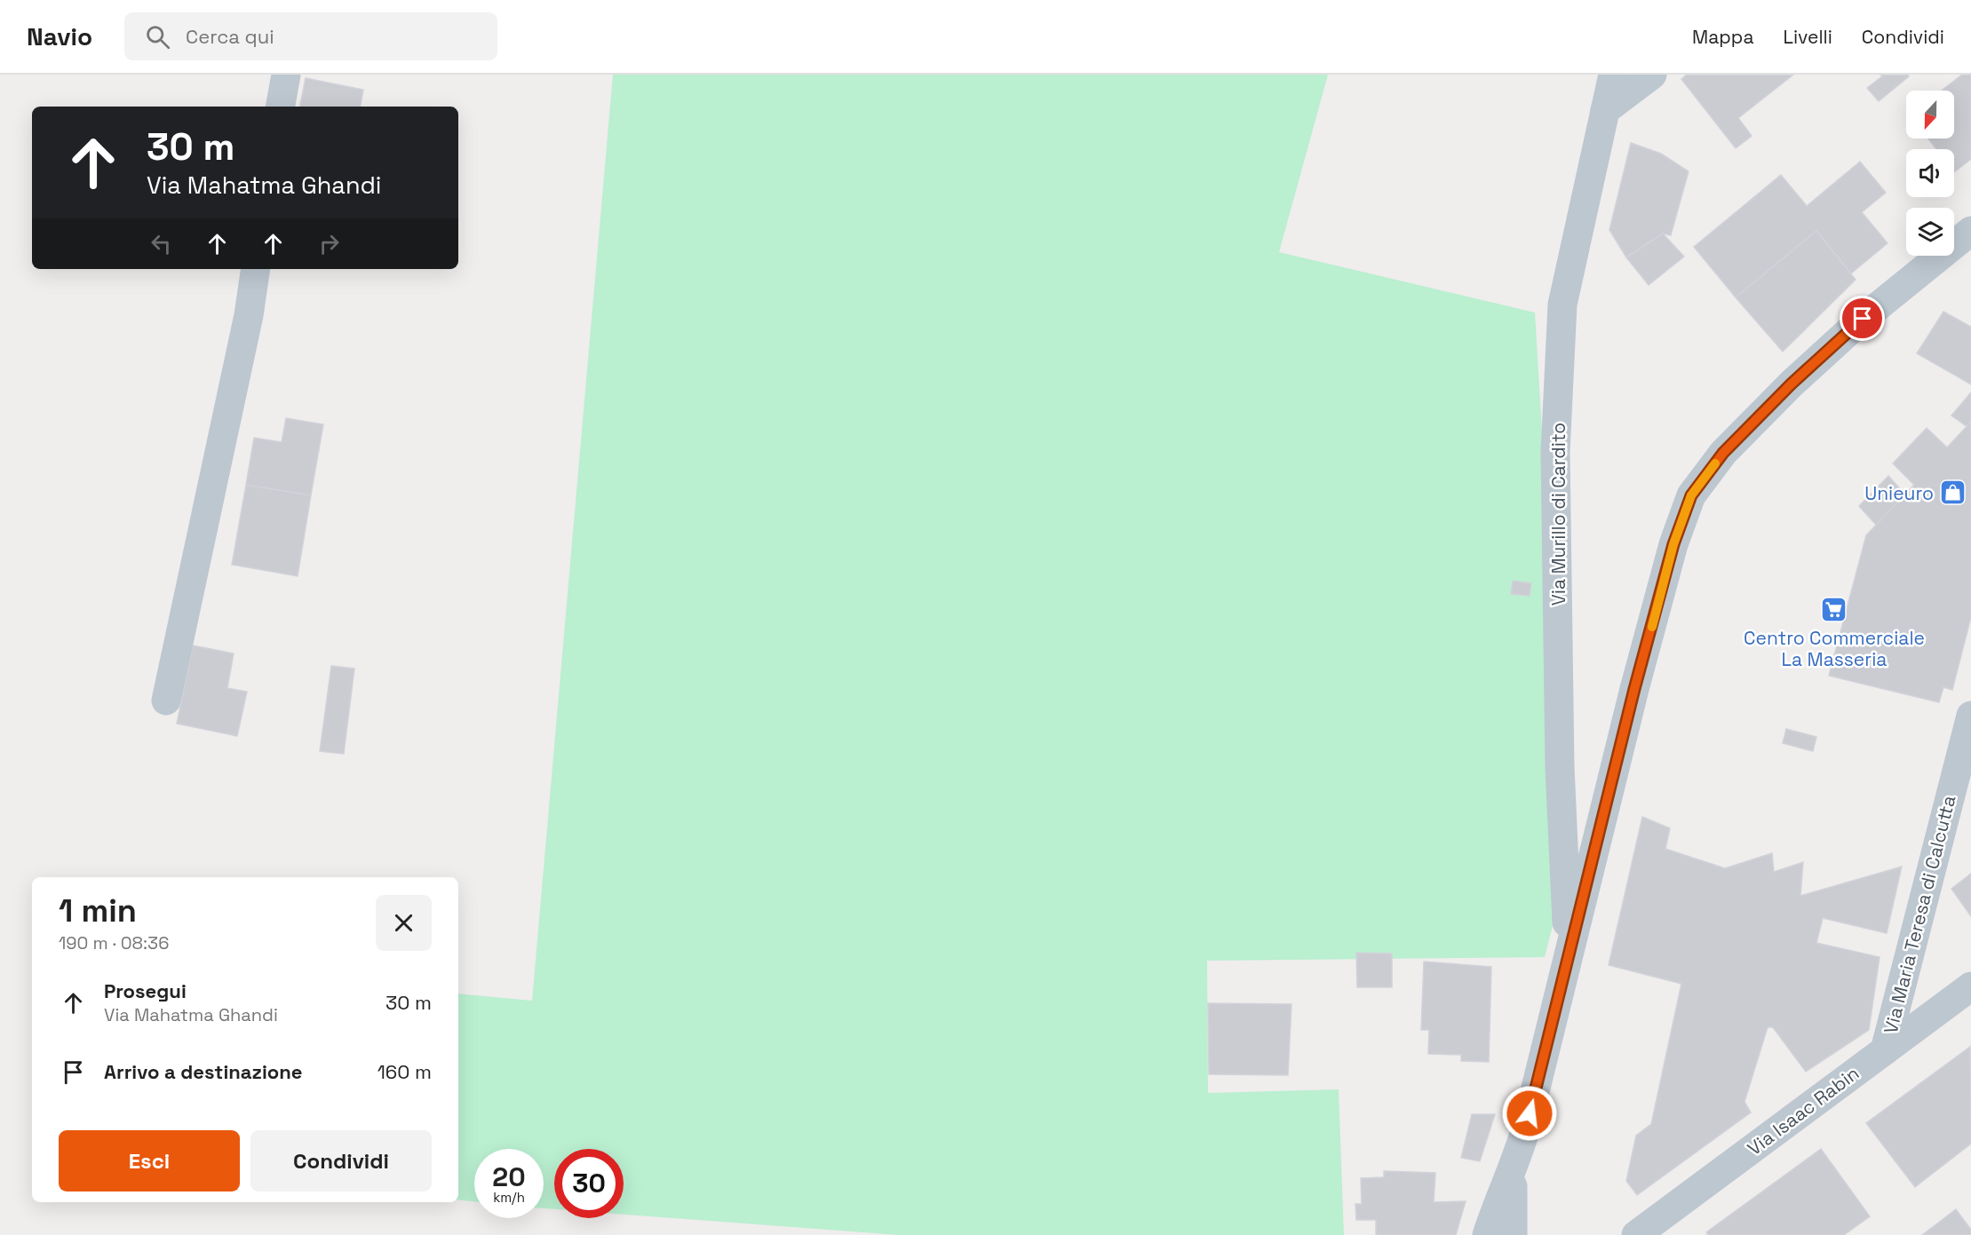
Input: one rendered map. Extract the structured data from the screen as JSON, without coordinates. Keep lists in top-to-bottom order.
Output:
{
  "streets": {
    "street": ["Via Murillo di Cardito", "Via Maria Teresa di Calcutta", "Via Isaac Rabin"]
  },
  "crossings": [
    ["Via Maria Teresa di Calcutta", "Via Isaac Rabin"]
  ],
  "places": {
    "shop": ["Unieuro"],
    "supermarket": ["Centro Commerciale La Masseria"]
  },
  "north": "bottom",
  "page": {
    "header": "Navio",
    "search": "Cerca qui",
    "nav": ["Mappa", "Livelli", "Condividi"],
    "turn": ["30 m", "Via Mahatma Ghandi"],
    "heading": ["1 min", "190 m · 08:36"],
    "list": [
      {
        "name": "Prosegui",
        "note": "Via Mahatma Ghandi",
        "value": "30 m"
      },
      {
        "name": "Arrivo a destinazione",
        "value": "160 m"
      }
    ],
    "buttons": ["Esci", "Condividi"],
    "speed": "20 km/h",
    "limit": "30"
  }
}
